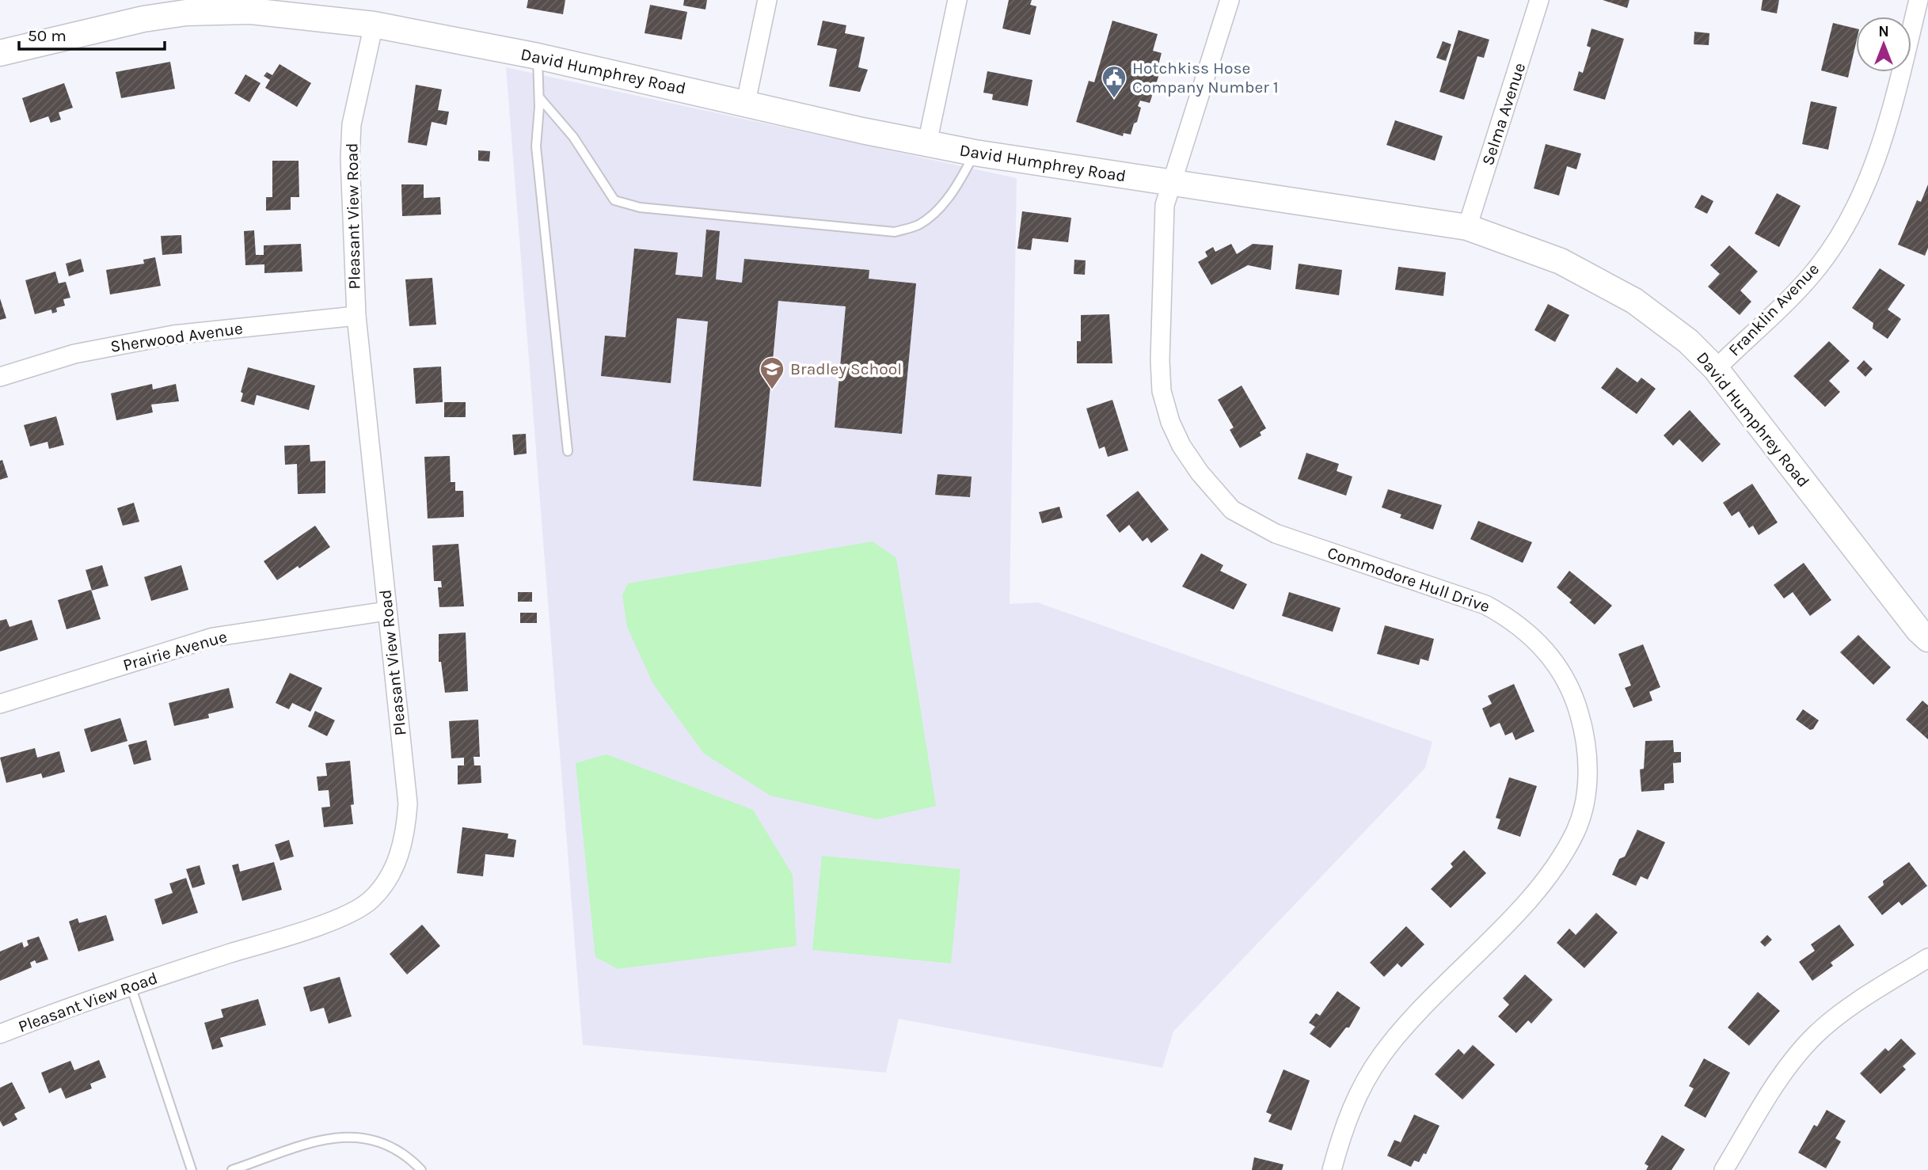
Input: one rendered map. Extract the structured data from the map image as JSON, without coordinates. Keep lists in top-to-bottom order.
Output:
{
  "streets": {
    "street": [
      "David Humphrey Road",
      "Selma Avenue",
      "Pleasant View Road",
      "Franklin Avenue",
      "Sherwood Avenue",
      "Commodore Hull Drive",
      "Prairie Avenue"
    ]
  },
  "crossings": [
    ["David Humphrey Road", "Selma Avenue"],
    ["David Humphrey Road", "Pleasant View Road"],
    ["David Humphrey Road", "Franklin Avenue"],
    ["David Humphrey Road", "Commodore Hull Drive"],
    ["Pleasant View Road", "Sherwood Avenue"],
    ["Pleasant View Road", "Prairie Avenue"]
  ],
  "places": {
    "public building": ["Hotchkiss Hose Company Number 1"],
    "school or university": ["Bradley School"]
  },
  "scale_bar": "50 m",
  "north": "top"
}
